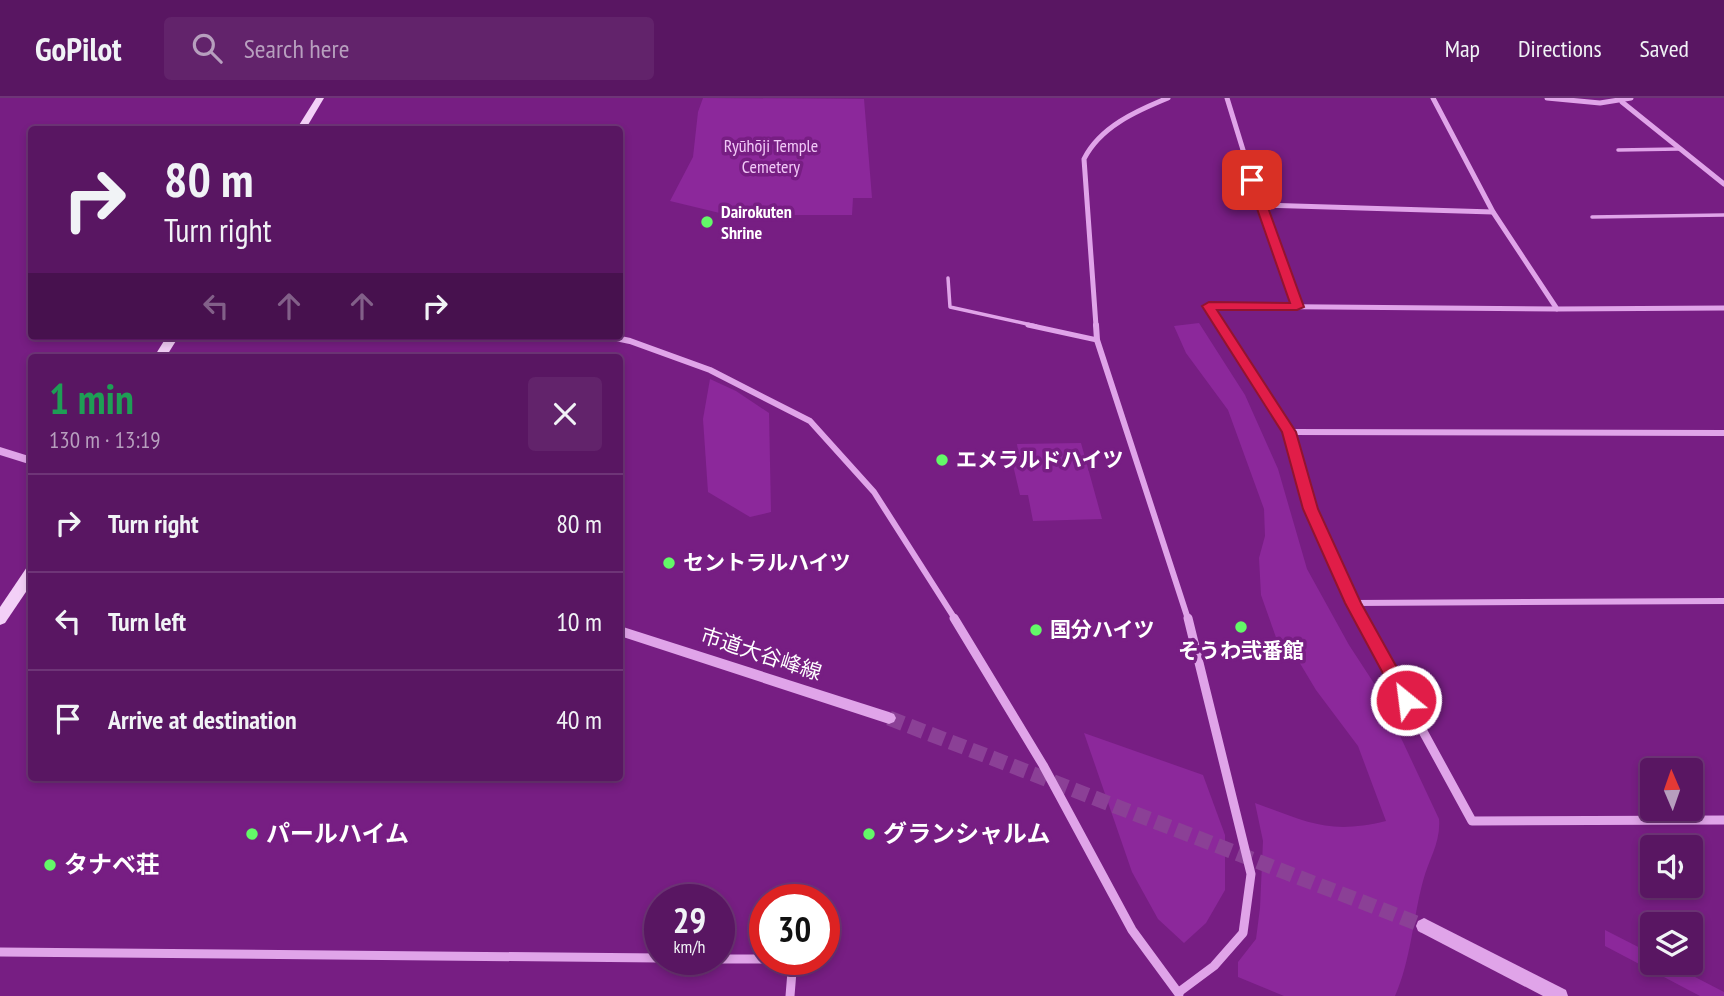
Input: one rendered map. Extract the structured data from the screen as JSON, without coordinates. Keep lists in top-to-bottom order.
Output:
{
  "streets": {
    "street": ["市道大谷峰線"]
  },
  "parks": ["Ryūhōji Temple Cemetery"],
  "places": [
    "Dairokuten Shrine",
    "エメラルドハイツ",
    "セントラルハイツ",
    "そうわ弐番館",
    "国分ハイツ",
    "パールハイム",
    "グランシャルム",
    "タナベ荘"
  ],
  "north": "top",
  "page": {
    "header": "GoPilot",
    "search": "Search here",
    "nav": ["Map", "Directions", "Saved"],
    "turn": ["80 m", "Turn right"],
    "heading": ["1 min", "130 m · 13:19"],
    "list": [
      {
        "name": "Turn right",
        "value": "80 m"
      },
      {
        "name": "Turn left",
        "value": "10 m"
      },
      {
        "name": "Arrive at destination",
        "value": "40 m"
      }
    ],
    "speed": "29 km/h",
    "limit": "30"
  }
}
